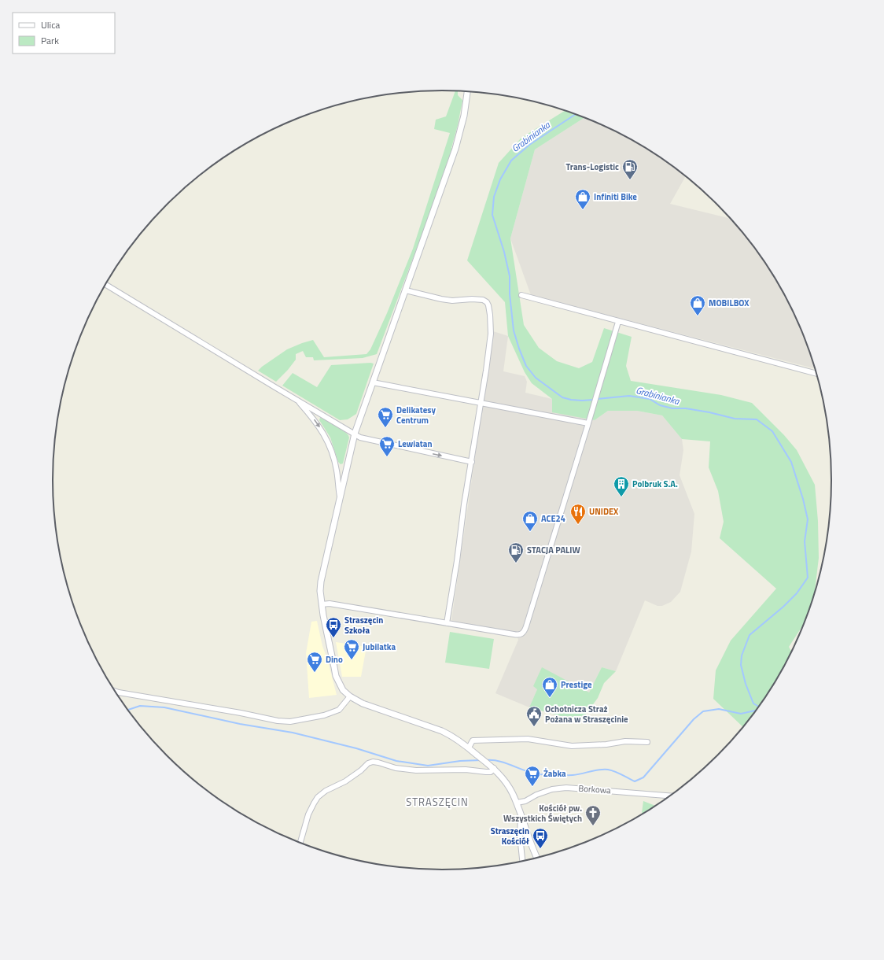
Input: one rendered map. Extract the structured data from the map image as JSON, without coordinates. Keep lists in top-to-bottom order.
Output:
{
  "streets": {
    "street": ["Borkowa"]
  },
  "districts": ["STRASZĘCIN"],
  "water": ["Grabinianka"],
  "places": {
    "fuel station": ["Trans-Logistic", "STACJA PALIW"],
    "shop": [
      "Infiniti Bike",
      "MOBILBOX",
      "ACE24",
      "Prestige"
    ],
    "supermarket": [
      "Delikatesy Centrum",
      "Lewiatan",
      "Jubilatka",
      "Dino",
      "Żabka"
    ],
    "building": ["Polbruk S.A."],
    "restaurant": ["UNIDEX"],
    "bus stop": ["Straszęcin Szkoła", "Straszęcin Kościół"],
    "public building": ["Ochotnicza Straż Pożana w Straszęcinie"],
    "church": ["Kościół pw. Wszystkich Świętych"]
  },
  "legend": ["Ulica", "Park"]
}
